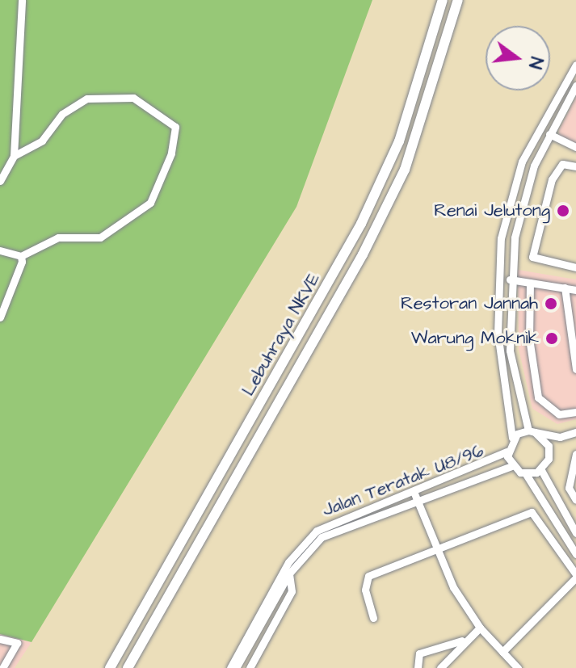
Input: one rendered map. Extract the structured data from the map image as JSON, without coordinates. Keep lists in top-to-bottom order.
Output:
{
  "streets": {
    "highway": ["Lebuhraya NKVE"],
    "street": ["Jalan Teratak U8/96"]
  },
  "places": ["Renai Jelutong", "Restoran Jannah", "Warung Moknik"],
  "north": "right"
}
